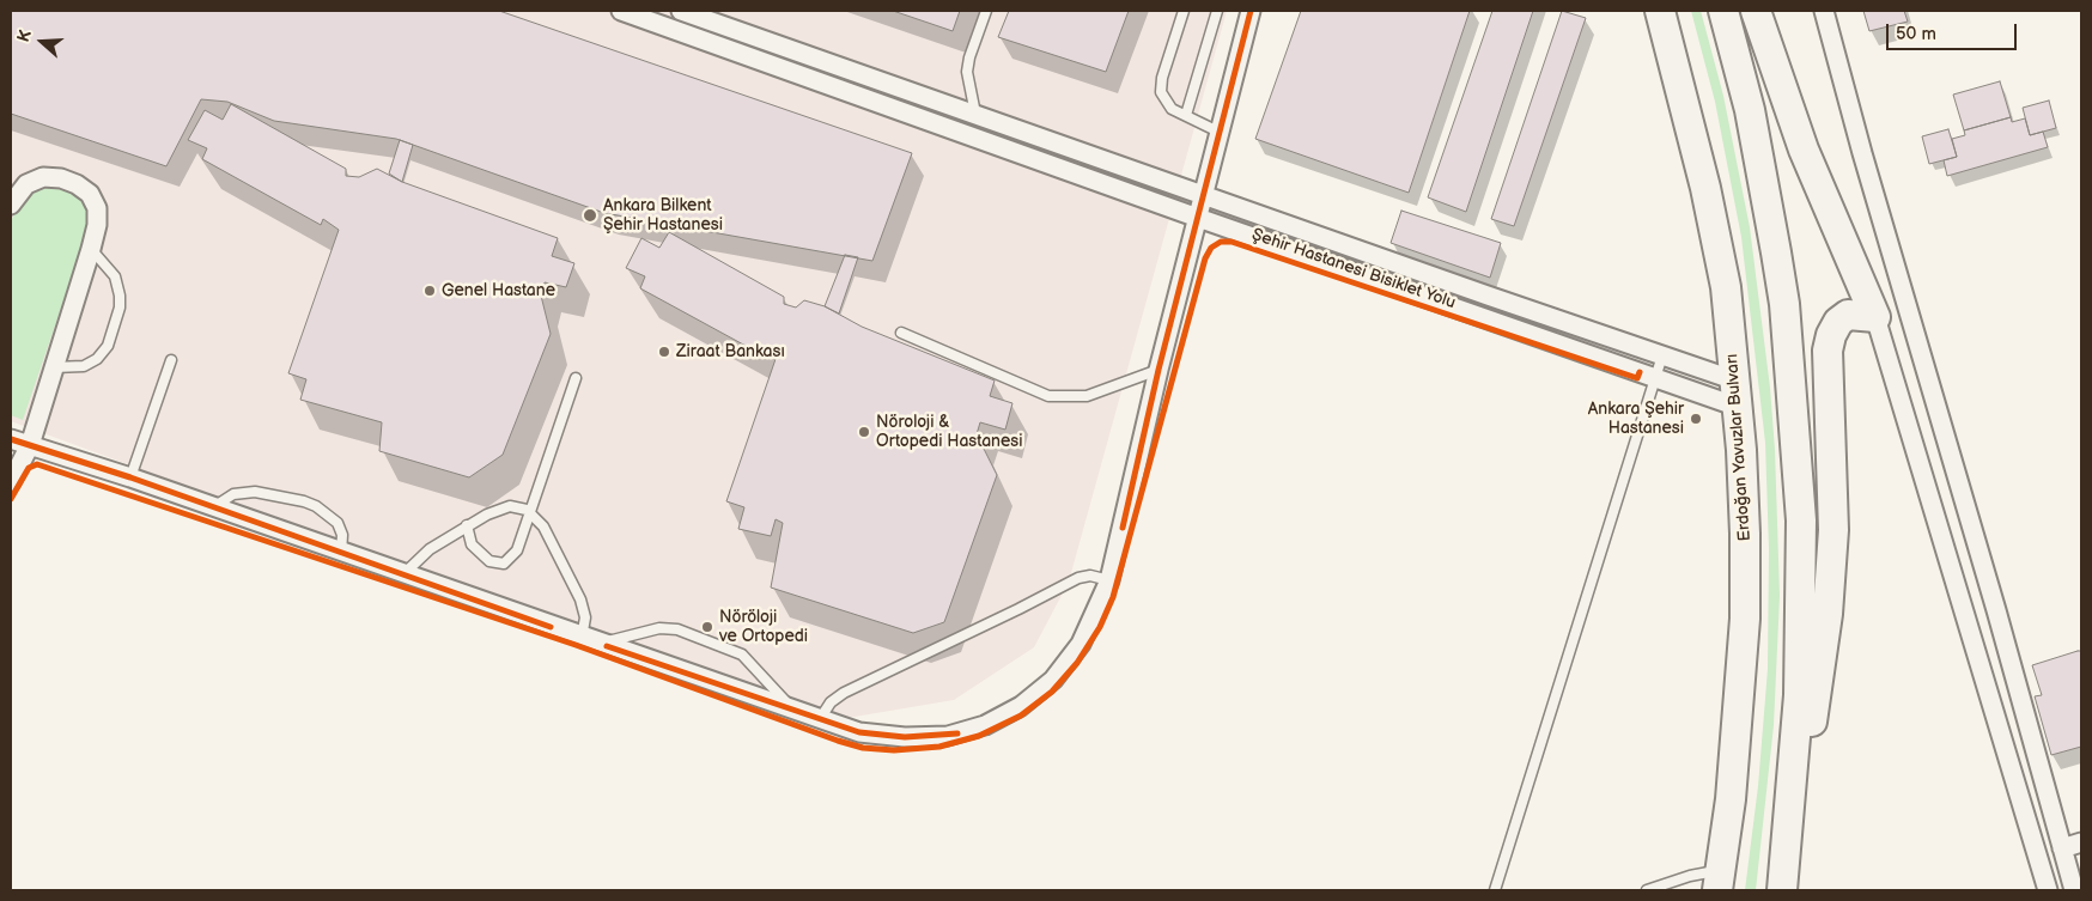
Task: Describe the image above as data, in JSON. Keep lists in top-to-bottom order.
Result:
{
  "streets": {
    "main road": ["Erdoğan Yavuzlar Bulvarı"],
    "cycle path": ["Şehir Hastanesi Bisiklet Yolu"]
  },
  "places": [
    "Ankara Bilkent Şehir Hastanesi",
    "Genel Hastane",
    "Ziraat Bankası",
    "Ankara Şehir Hastanesi",
    "Nöroloji & Ortopedi Hastanesi",
    "Nöröloji ve Ortopedi"
  ],
  "scale_bar": "50 m",
  "north": "left"
}
